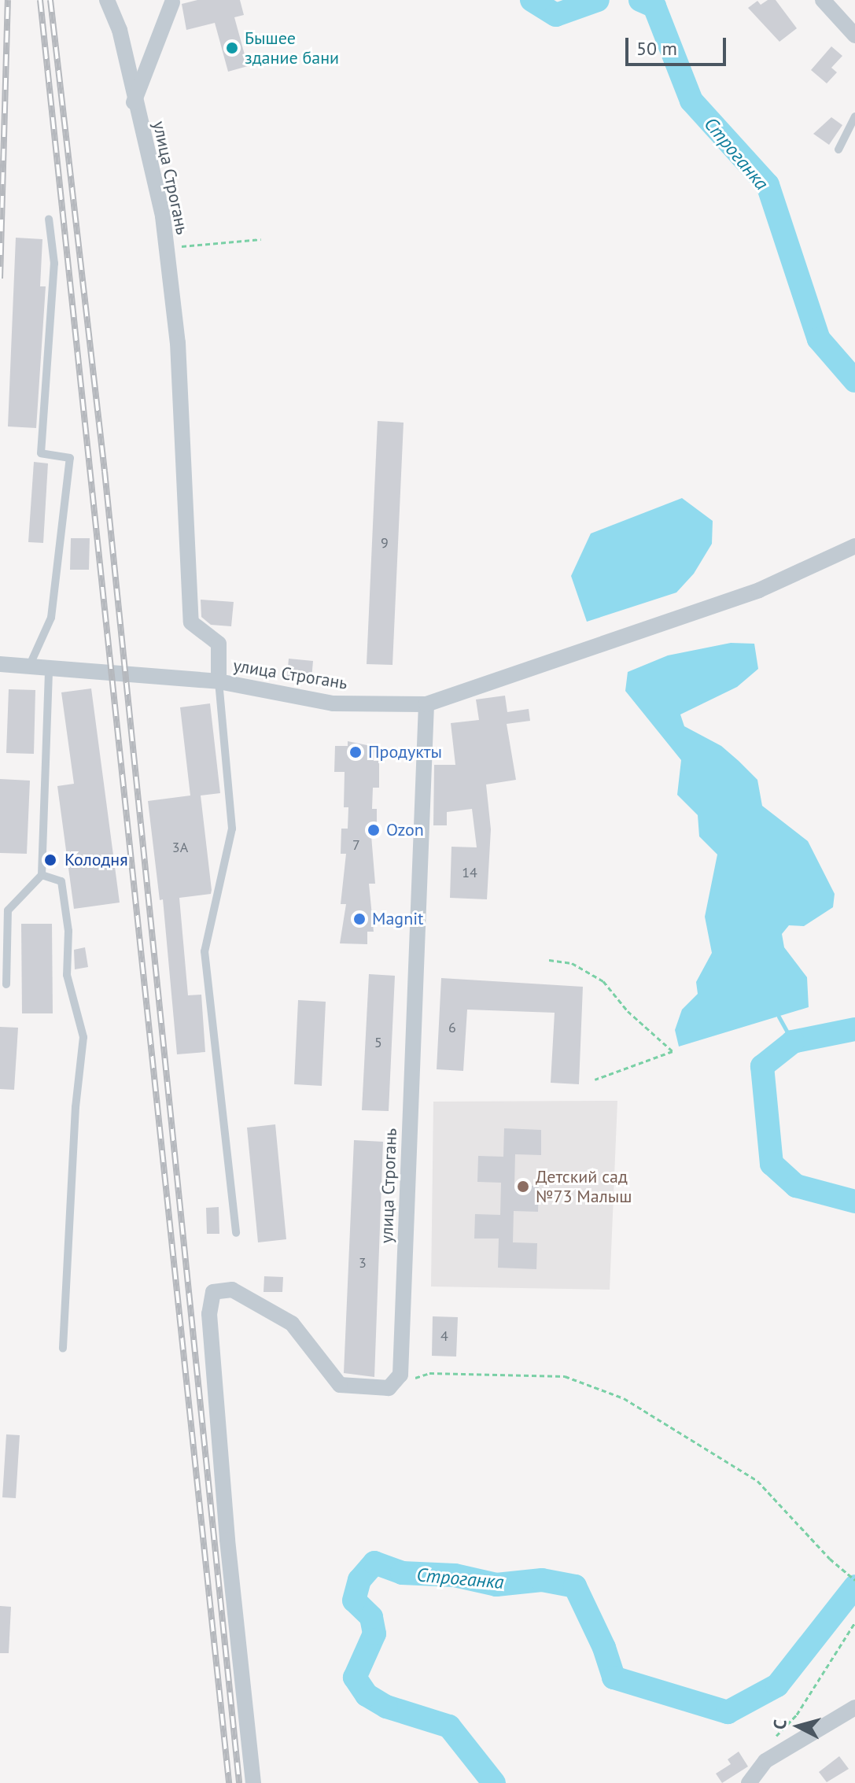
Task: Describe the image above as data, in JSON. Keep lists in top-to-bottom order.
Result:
{
  "streets": {
    "street": ["улица Строгань"]
  },
  "water": ["Строганка"],
  "places": [
    "Бышее здание бани",
    "Продукты",
    "Ozon",
    "Колодня",
    "Magnit",
    "Детский сад №73 Малыш"
  ],
  "house_numbers": [
    "9",
    "7",
    "3А",
    "14",
    "6",
    "5",
    "3",
    "4"
  ],
  "scale_bar": "50 m",
  "north": "left"
}
